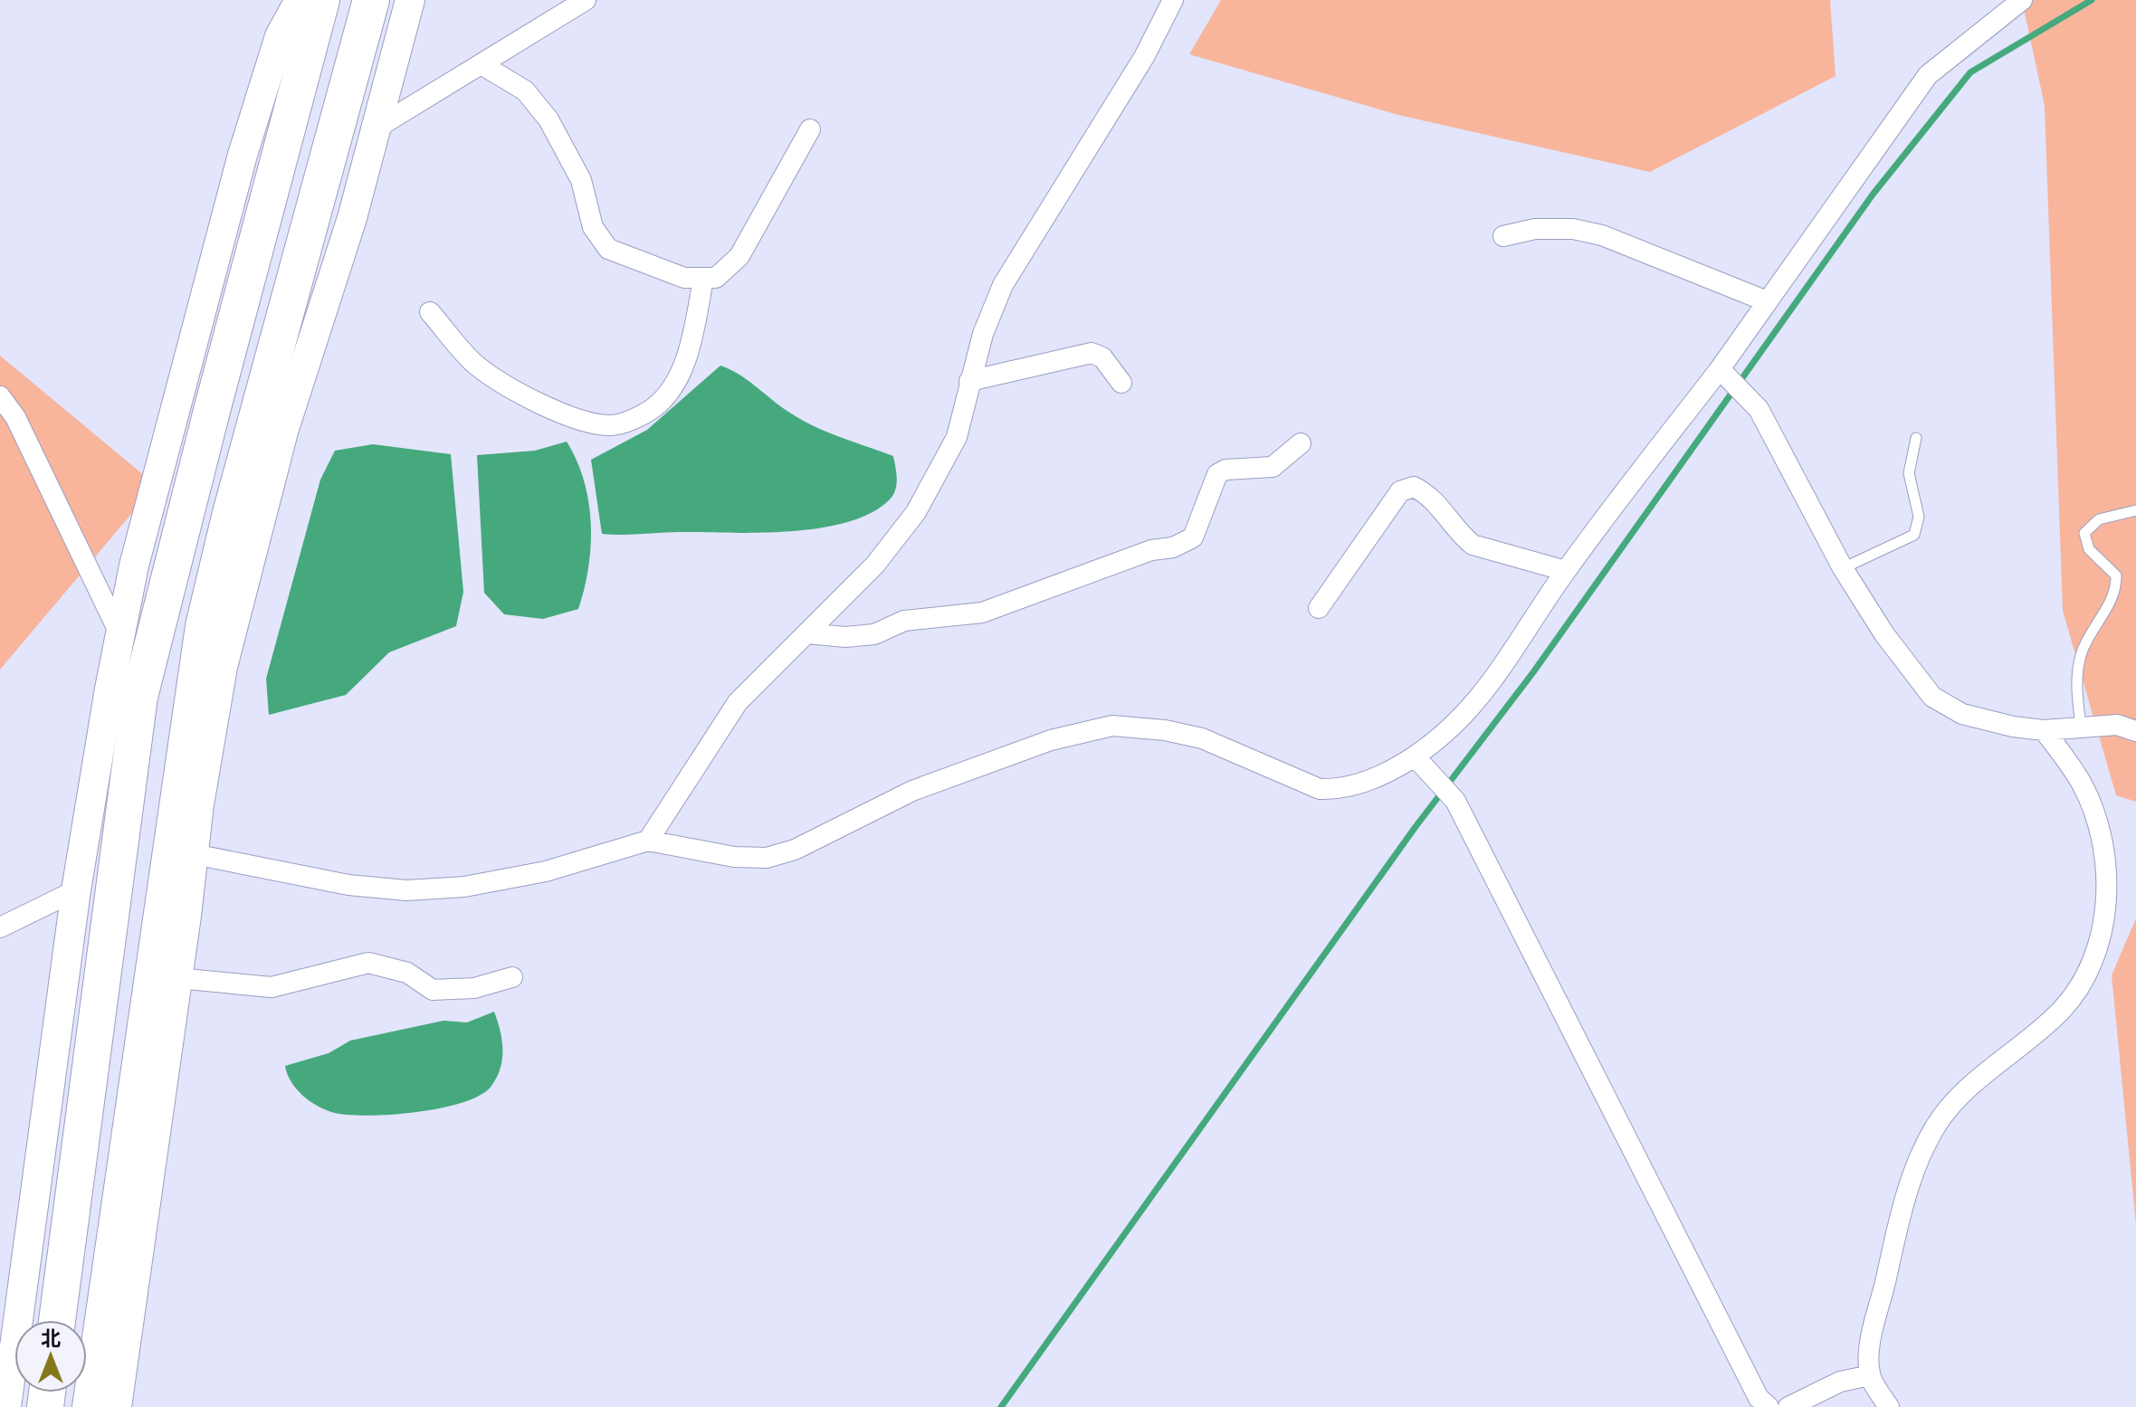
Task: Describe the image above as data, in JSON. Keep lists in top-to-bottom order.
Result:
{
  "north": "top"
}
